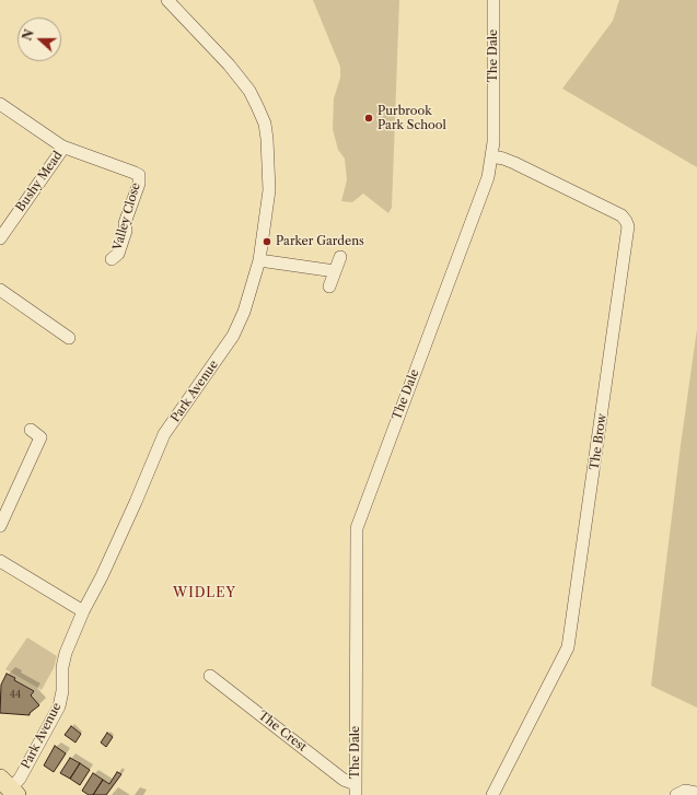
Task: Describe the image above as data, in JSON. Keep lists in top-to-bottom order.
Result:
{
  "streets": {
    "street": [
      "The Dale",
      "Bushy Mead",
      "Valley Close",
      "Park Avenue",
      "The Brow",
      "The Crest"
    ]
  },
  "crossings": [
    ["The Dale", "The Brow"],
    ["The Dale", "The Crest"],
    ["Bushy Mead", "Valley Close"]
  ],
  "districts": ["WIDLEY"],
  "places": ["Purbrook Park School", "Parker Gardens"],
  "house_numbers": ["44"],
  "north": "left"
}
